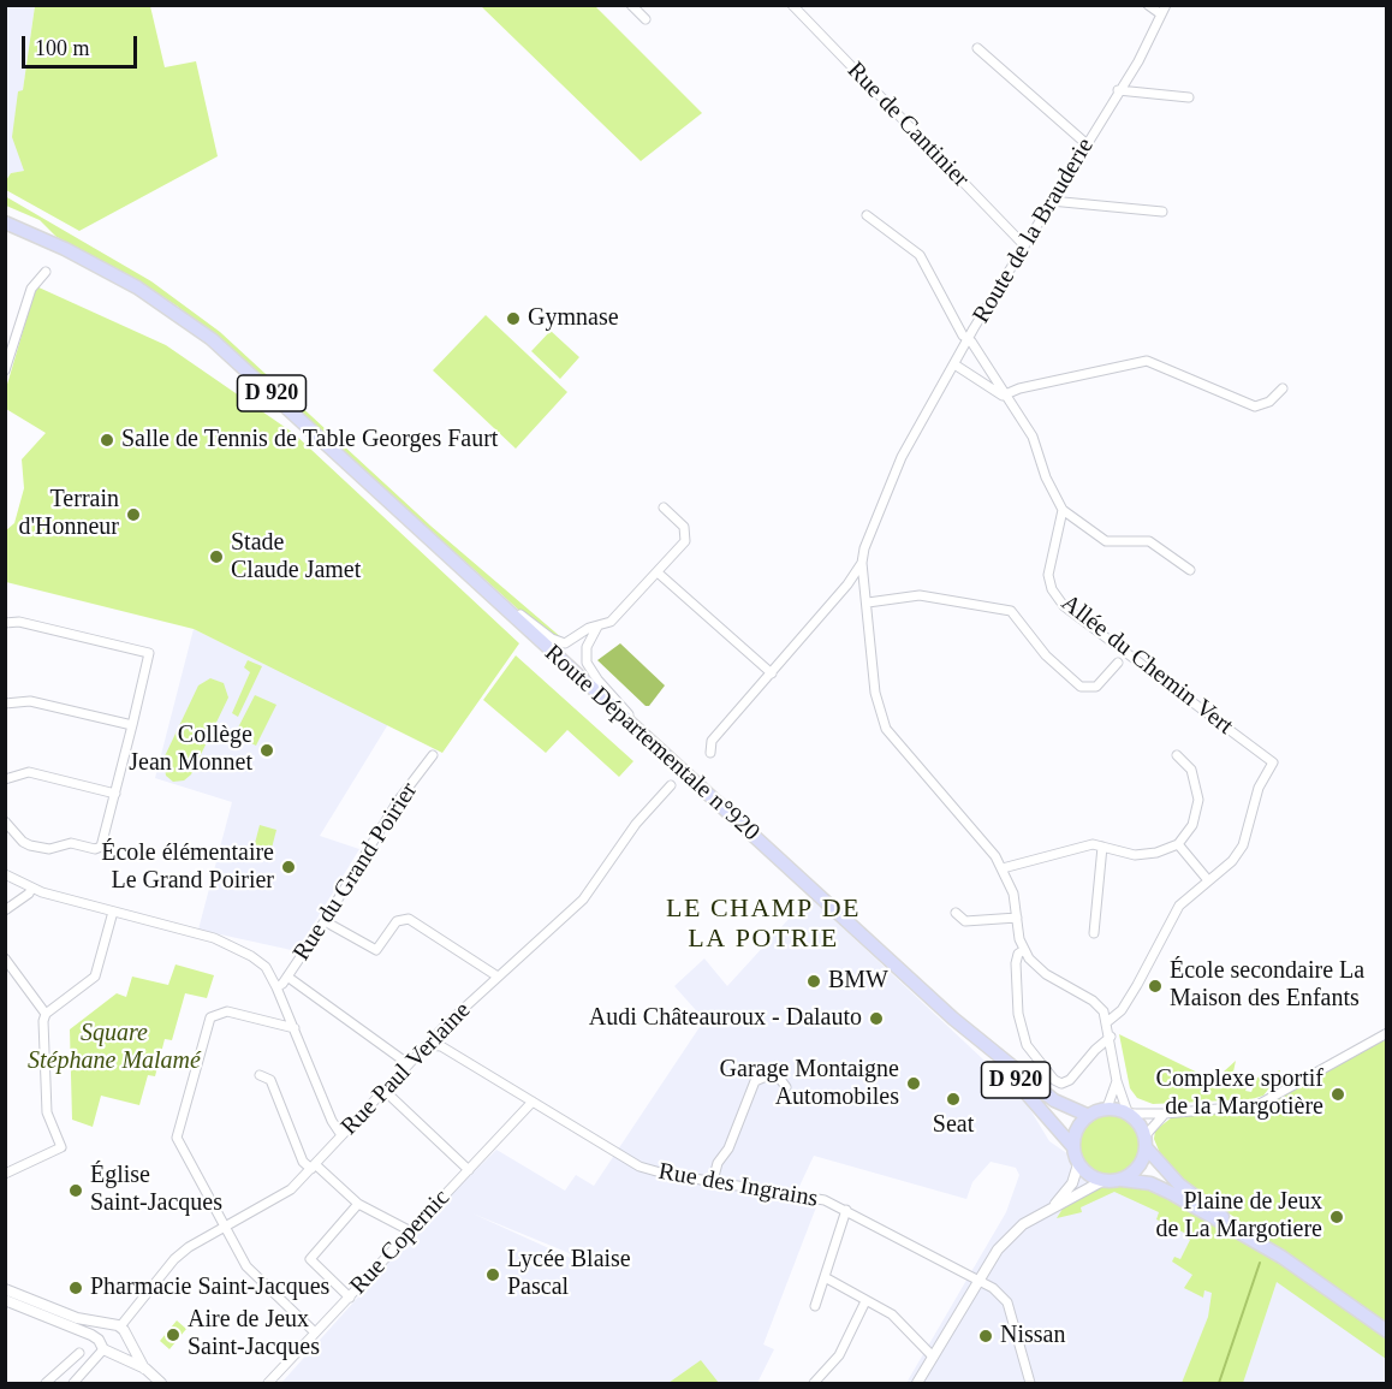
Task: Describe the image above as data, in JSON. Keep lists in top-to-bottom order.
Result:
{
  "streets": {
    "main road": ["D 920", "Route Départementale n°920"],
    "street": [
      "Rue de Cantinier",
      "Route de la Brauderie",
      "Allée du Chemin Vert",
      "Rue du Grand Poirier",
      "Rue Paul Verlaine",
      "Rue des Ingrains",
      "Rue Copernic"
    ]
  },
  "crossings": [
    ["Rue de Cantinier", "Route de la Brauderie"],
    ["D 920", "Route Départementale n°920"],
    ["Rue Paul Verlaine", "Rue des Ingrains"],
    ["Rue des Ingrains", "Rue Copernic"]
  ],
  "districts": ["LE CHAMP DE LA POTRIE"],
  "parks": ["Square Stéphane Malamé"],
  "places": [
    "Gymnase",
    "Salle de Tennis de Table Georges Faurt",
    "Terrain d'Honneur",
    "Stade Claude Jamet",
    "Collège Jean Monnet",
    "École élémentaire Le Grand Poirier",
    "BMW",
    "École secondaire La Maison des Enfants",
    "Audi Châteauroux - Dalauto",
    "Garage Montaigne Automobiles",
    "Complexe sportif de la Margotière",
    "Seat",
    "Église Saint-Jacques",
    "Plaine de Jeux de La Margotiere",
    "Lycée Blaise Pascal",
    "Pharmacie Saint-Jacques",
    "Aire de Jeux Saint-Jacques",
    "Nissan"
  ],
  "scale_bar": "100 m"
}
